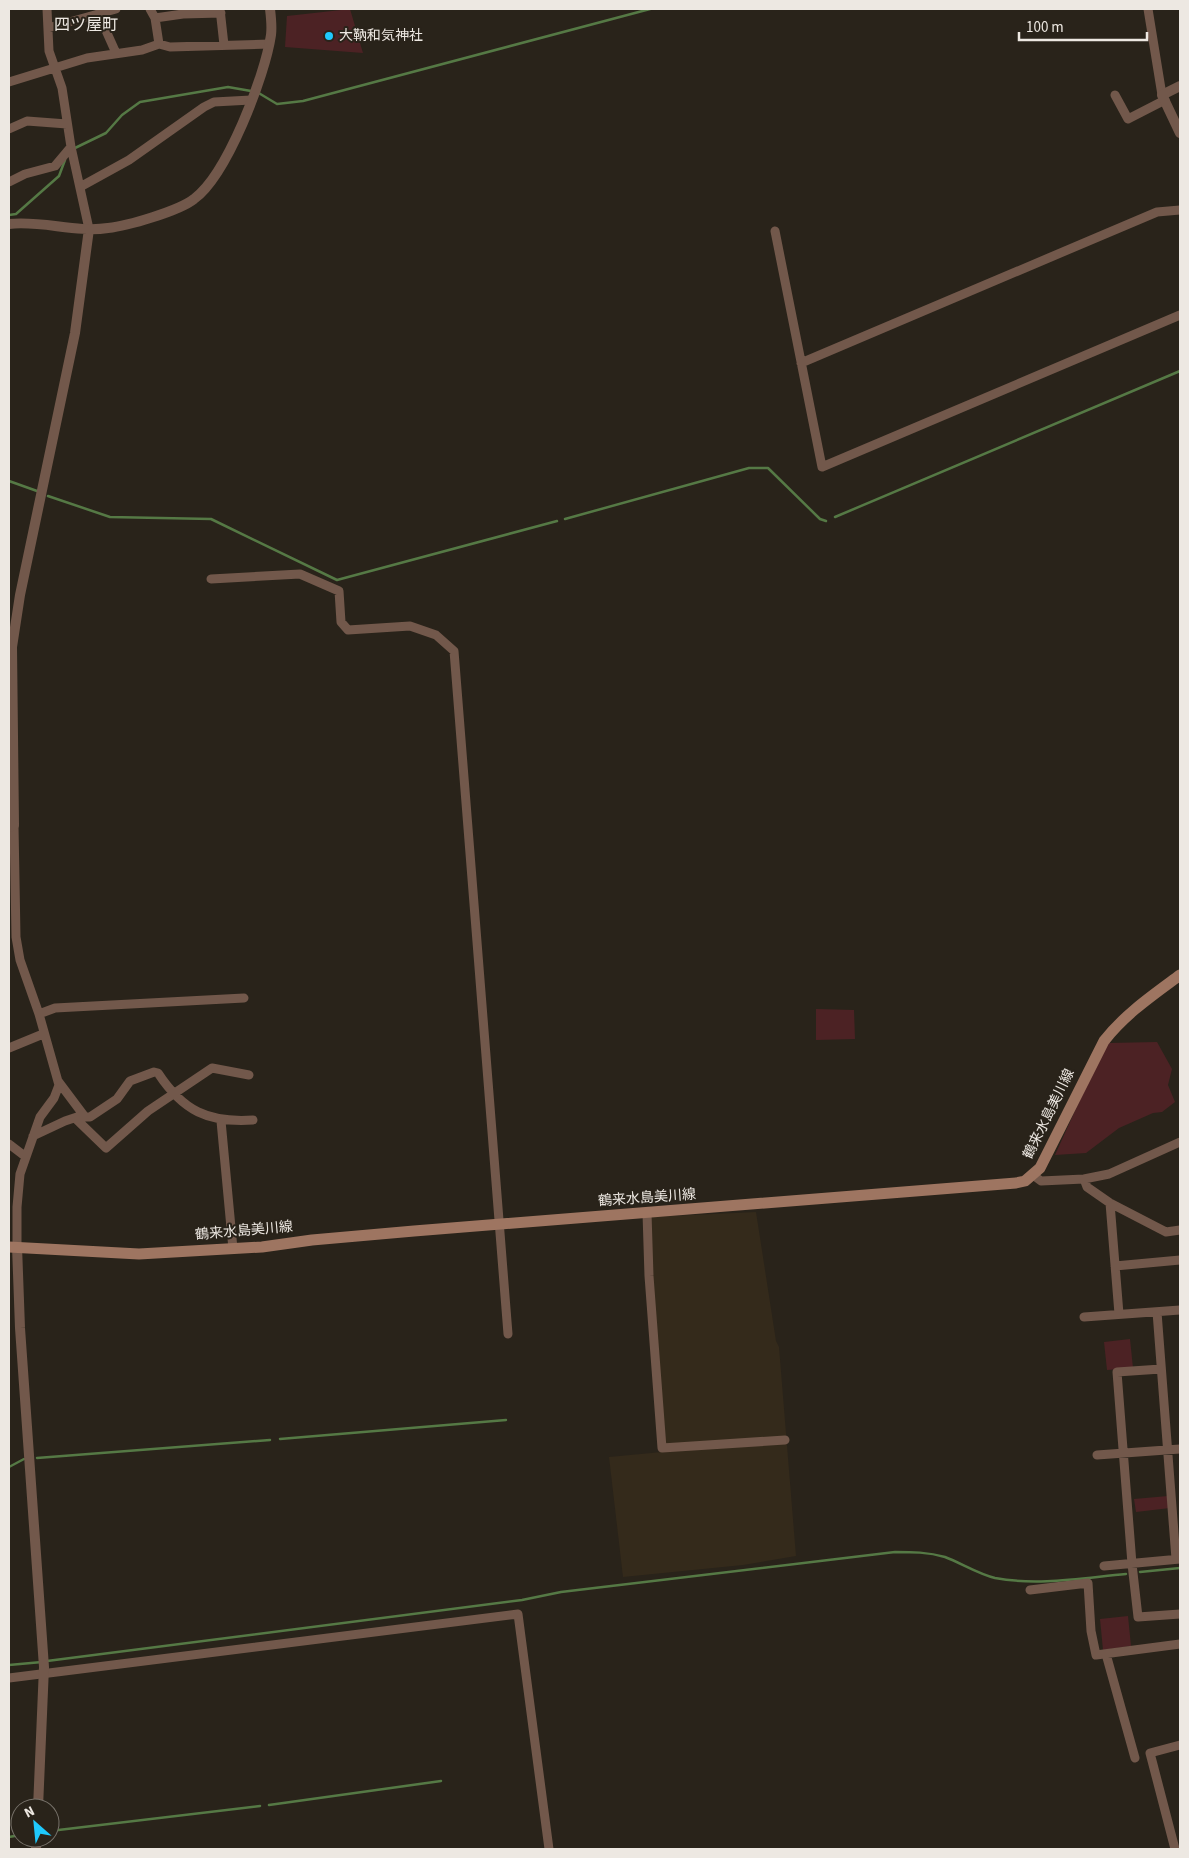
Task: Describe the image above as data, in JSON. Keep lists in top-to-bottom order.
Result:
{
  "streets": {
    "main road": ["鶴来水島美川線"]
  },
  "districts": ["四ツ屋町"],
  "places": ["大靹和気神社"],
  "scale_bar": "100 m",
  "north": "top left"
}
